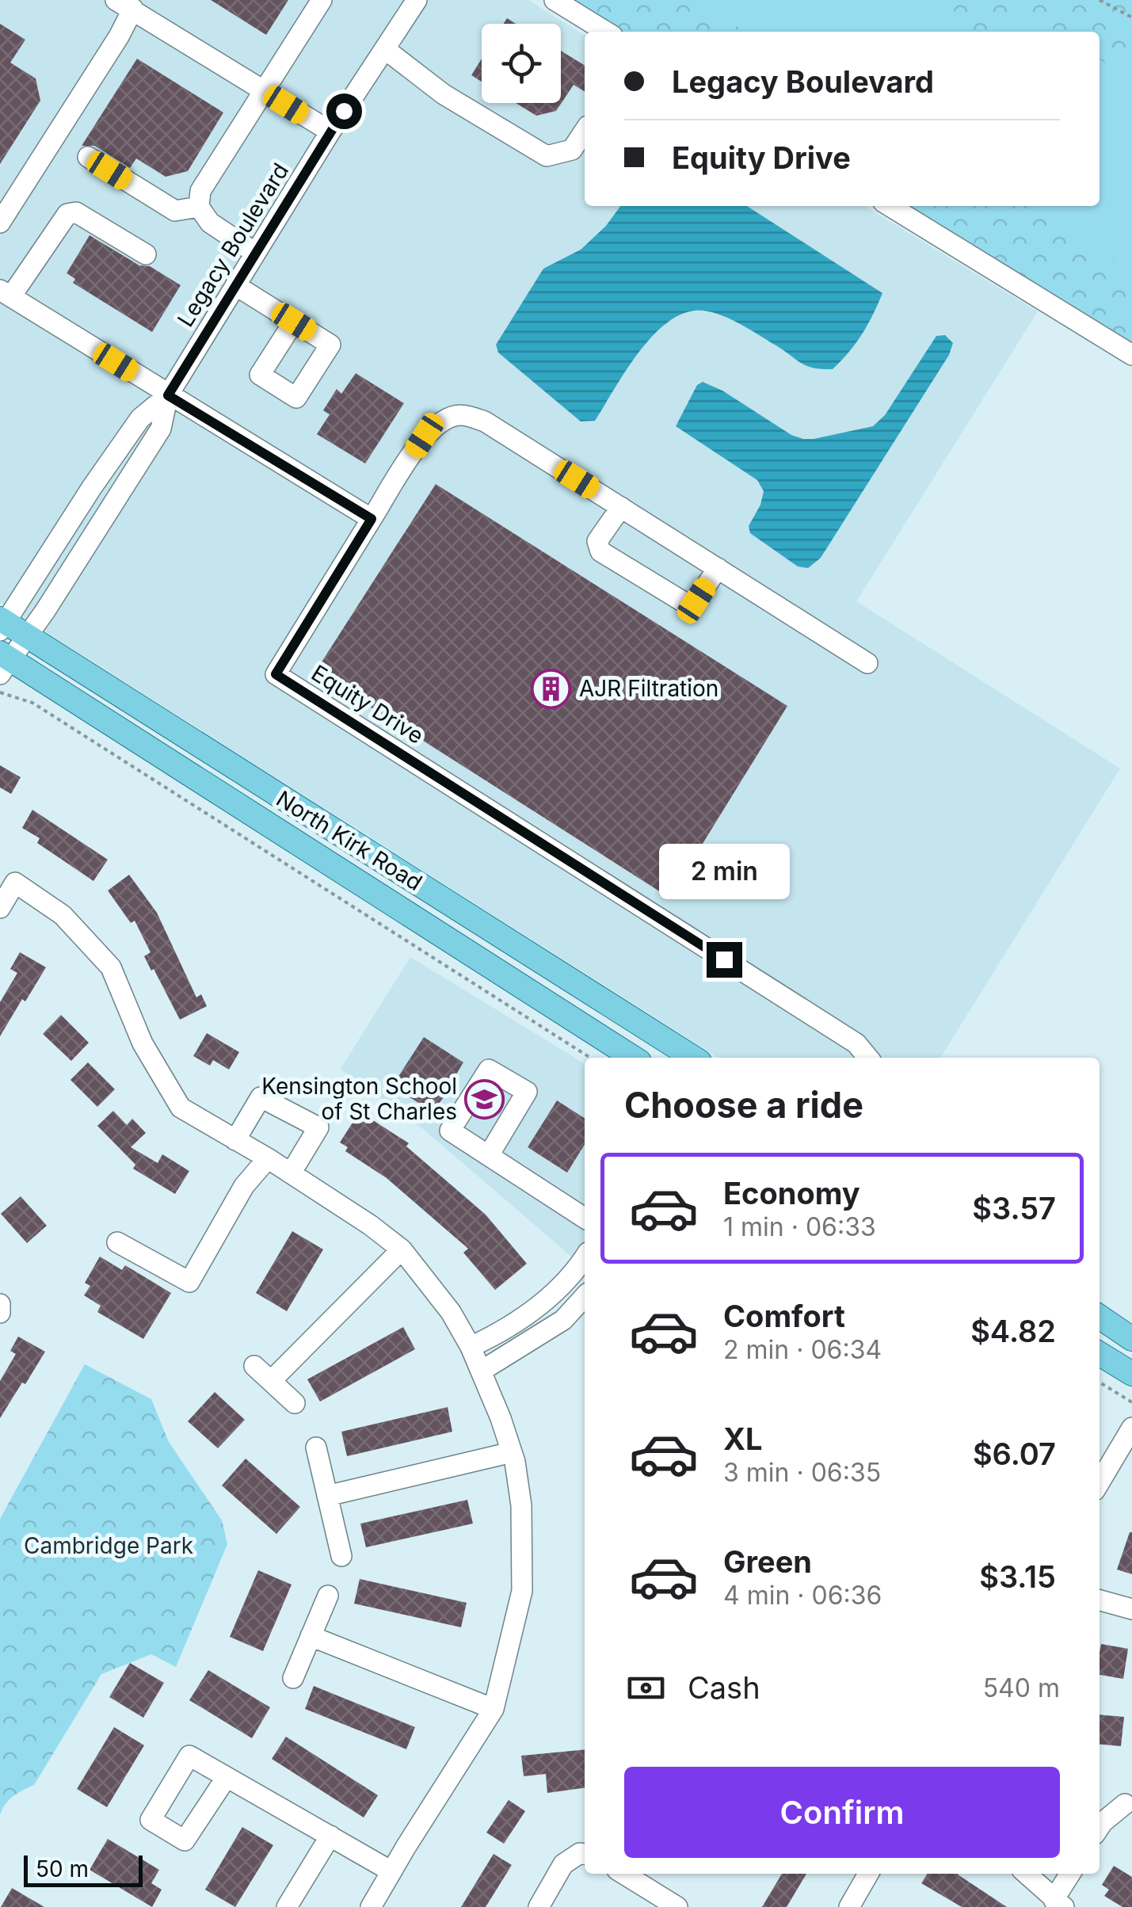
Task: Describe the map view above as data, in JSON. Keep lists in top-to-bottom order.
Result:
{
  "streets": {
    "main road": ["North Kirk Road"],
    "street": ["Legacy Boulevard", "Equity Drive"]
  },
  "crossings": [
    ["Legacy Boulevard", "North Kirk Road"]
  ],
  "parks": ["Cambridge Park"],
  "places": {
    "building": ["AJR Filtration"],
    "school or university": ["Kensington School of St Charles"]
  },
  "scale_bar": "50 m",
  "page": {
    "banner": ["Legacy Boulevard", "Equity Drive"],
    "bubble": "2 min",
    "heading": "Choose a ride",
    "list": [
      {
        "name": "Economy",
        "note": "1 min · 06:33",
        "value": "$3.57"
      },
      {
        "name": "Comfort",
        "note": "2 min · 06:34",
        "value": "$4.82"
      },
      {
        "name": "XL",
        "note": "3 min · 06:35",
        "value": "$6.07"
      },
      {
        "name": "Green",
        "note": "4 min · 06:36",
        "value": "$3.15"
      }
    ],
    "pay": ["Cash", "540 m"],
    "buttons": "Confirm",
    "scale": "50 m"
  }
}
